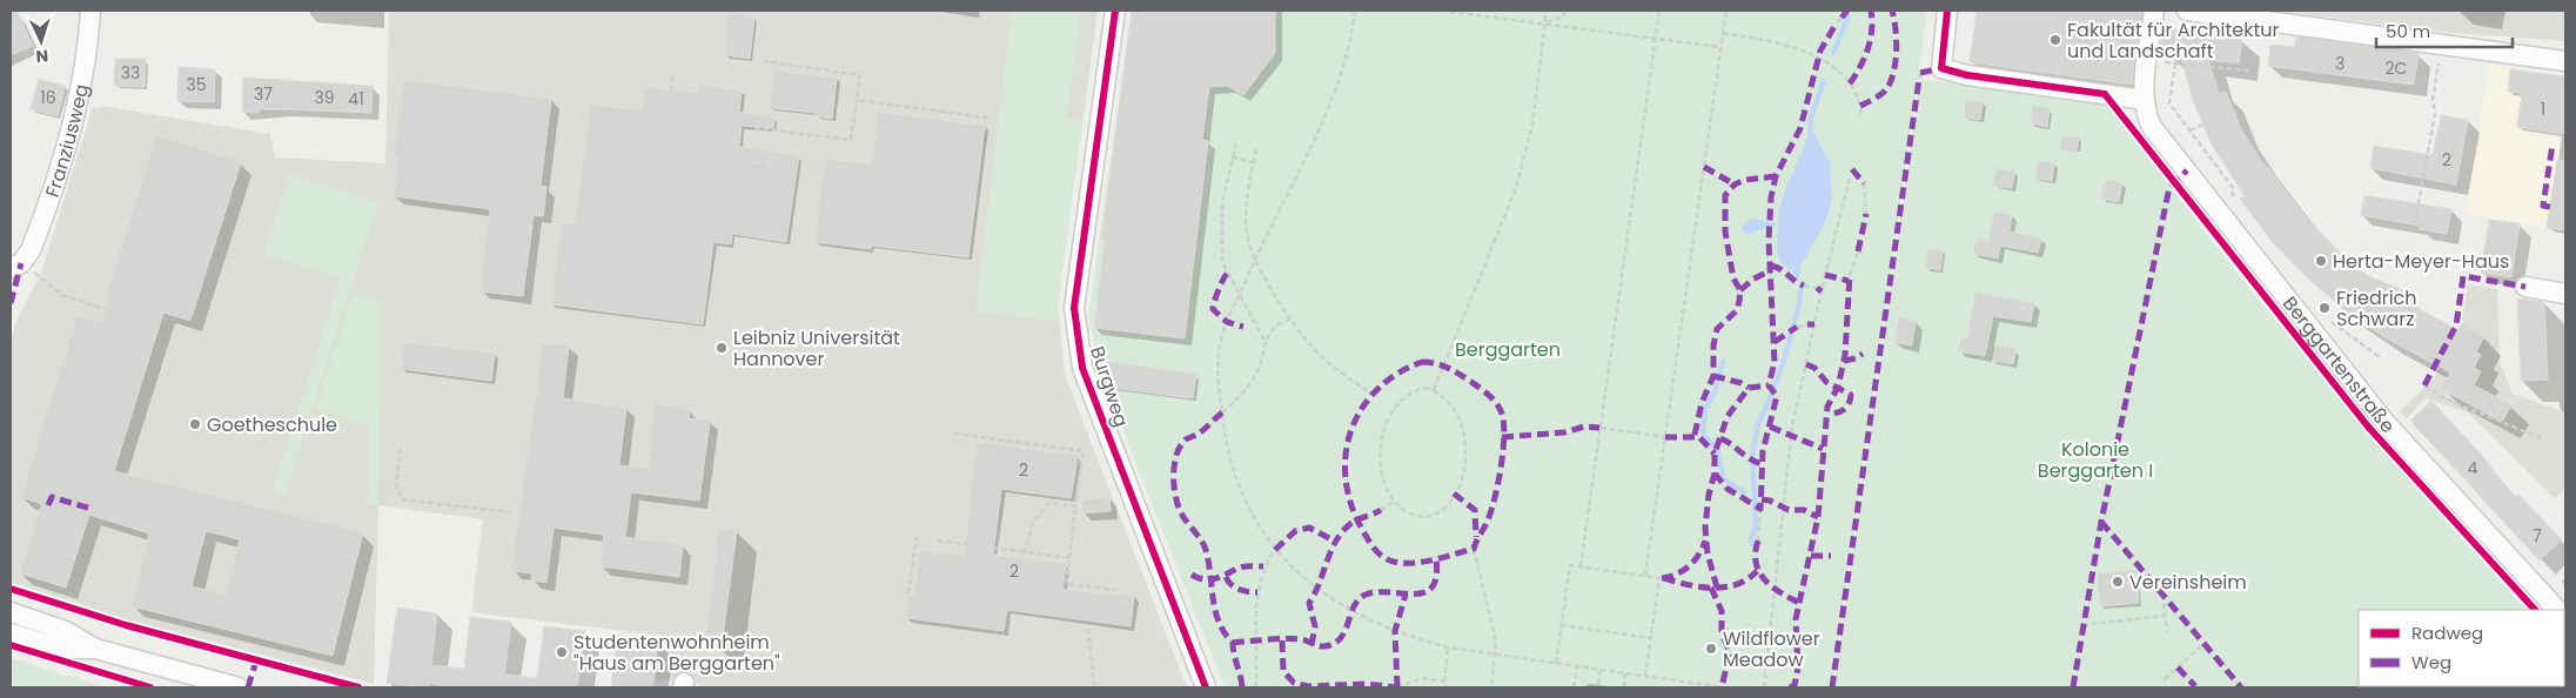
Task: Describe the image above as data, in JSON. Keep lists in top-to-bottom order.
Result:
{
  "streets": {
    "street": ["Franziusweg", "Berggartenstraße", "Burgweg"]
  },
  "parks": ["Berggarten", "Kolonie Berggarten I"],
  "places": [
    "Fakultät für Architektur und Landschaft",
    "Herta-Meyer-Haus",
    "Friedrich Schwarz",
    "Leibniz Universität Hannover",
    "Goetheschule",
    "Vereinsheim",
    "Wildflower Meadow",
    "Studentenwohnheim \"Haus am Berggarten\""
  ],
  "house_numbers": [
    "3",
    "2C",
    "33",
    "35",
    "37",
    "16",
    "39",
    "41",
    "1",
    "2",
    "4",
    "2",
    "7",
    "2"
  ],
  "legend": ["Radweg", "Weg"],
  "scale_bar": "50 m",
  "north": "bottom"
}
